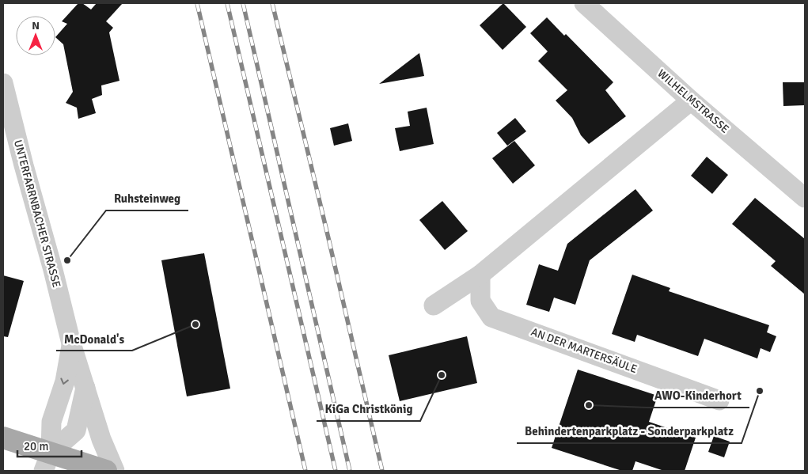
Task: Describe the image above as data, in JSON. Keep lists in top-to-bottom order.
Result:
{
  "streets": {
    "street": ["WILHELMSTRASSE", "UNTERFARRNBACHER STRASSE", "AN DER MARTERSÄULE"]
  },
  "places": [
    "Ruhsteinweg",
    "McDonald's",
    "KiGa Christkönig",
    "Behindertenparkplatz - Sonderparkplatz",
    "AWO-Kinderhort"
  ],
  "scale_bar": "20 m",
  "north": "top"
}
